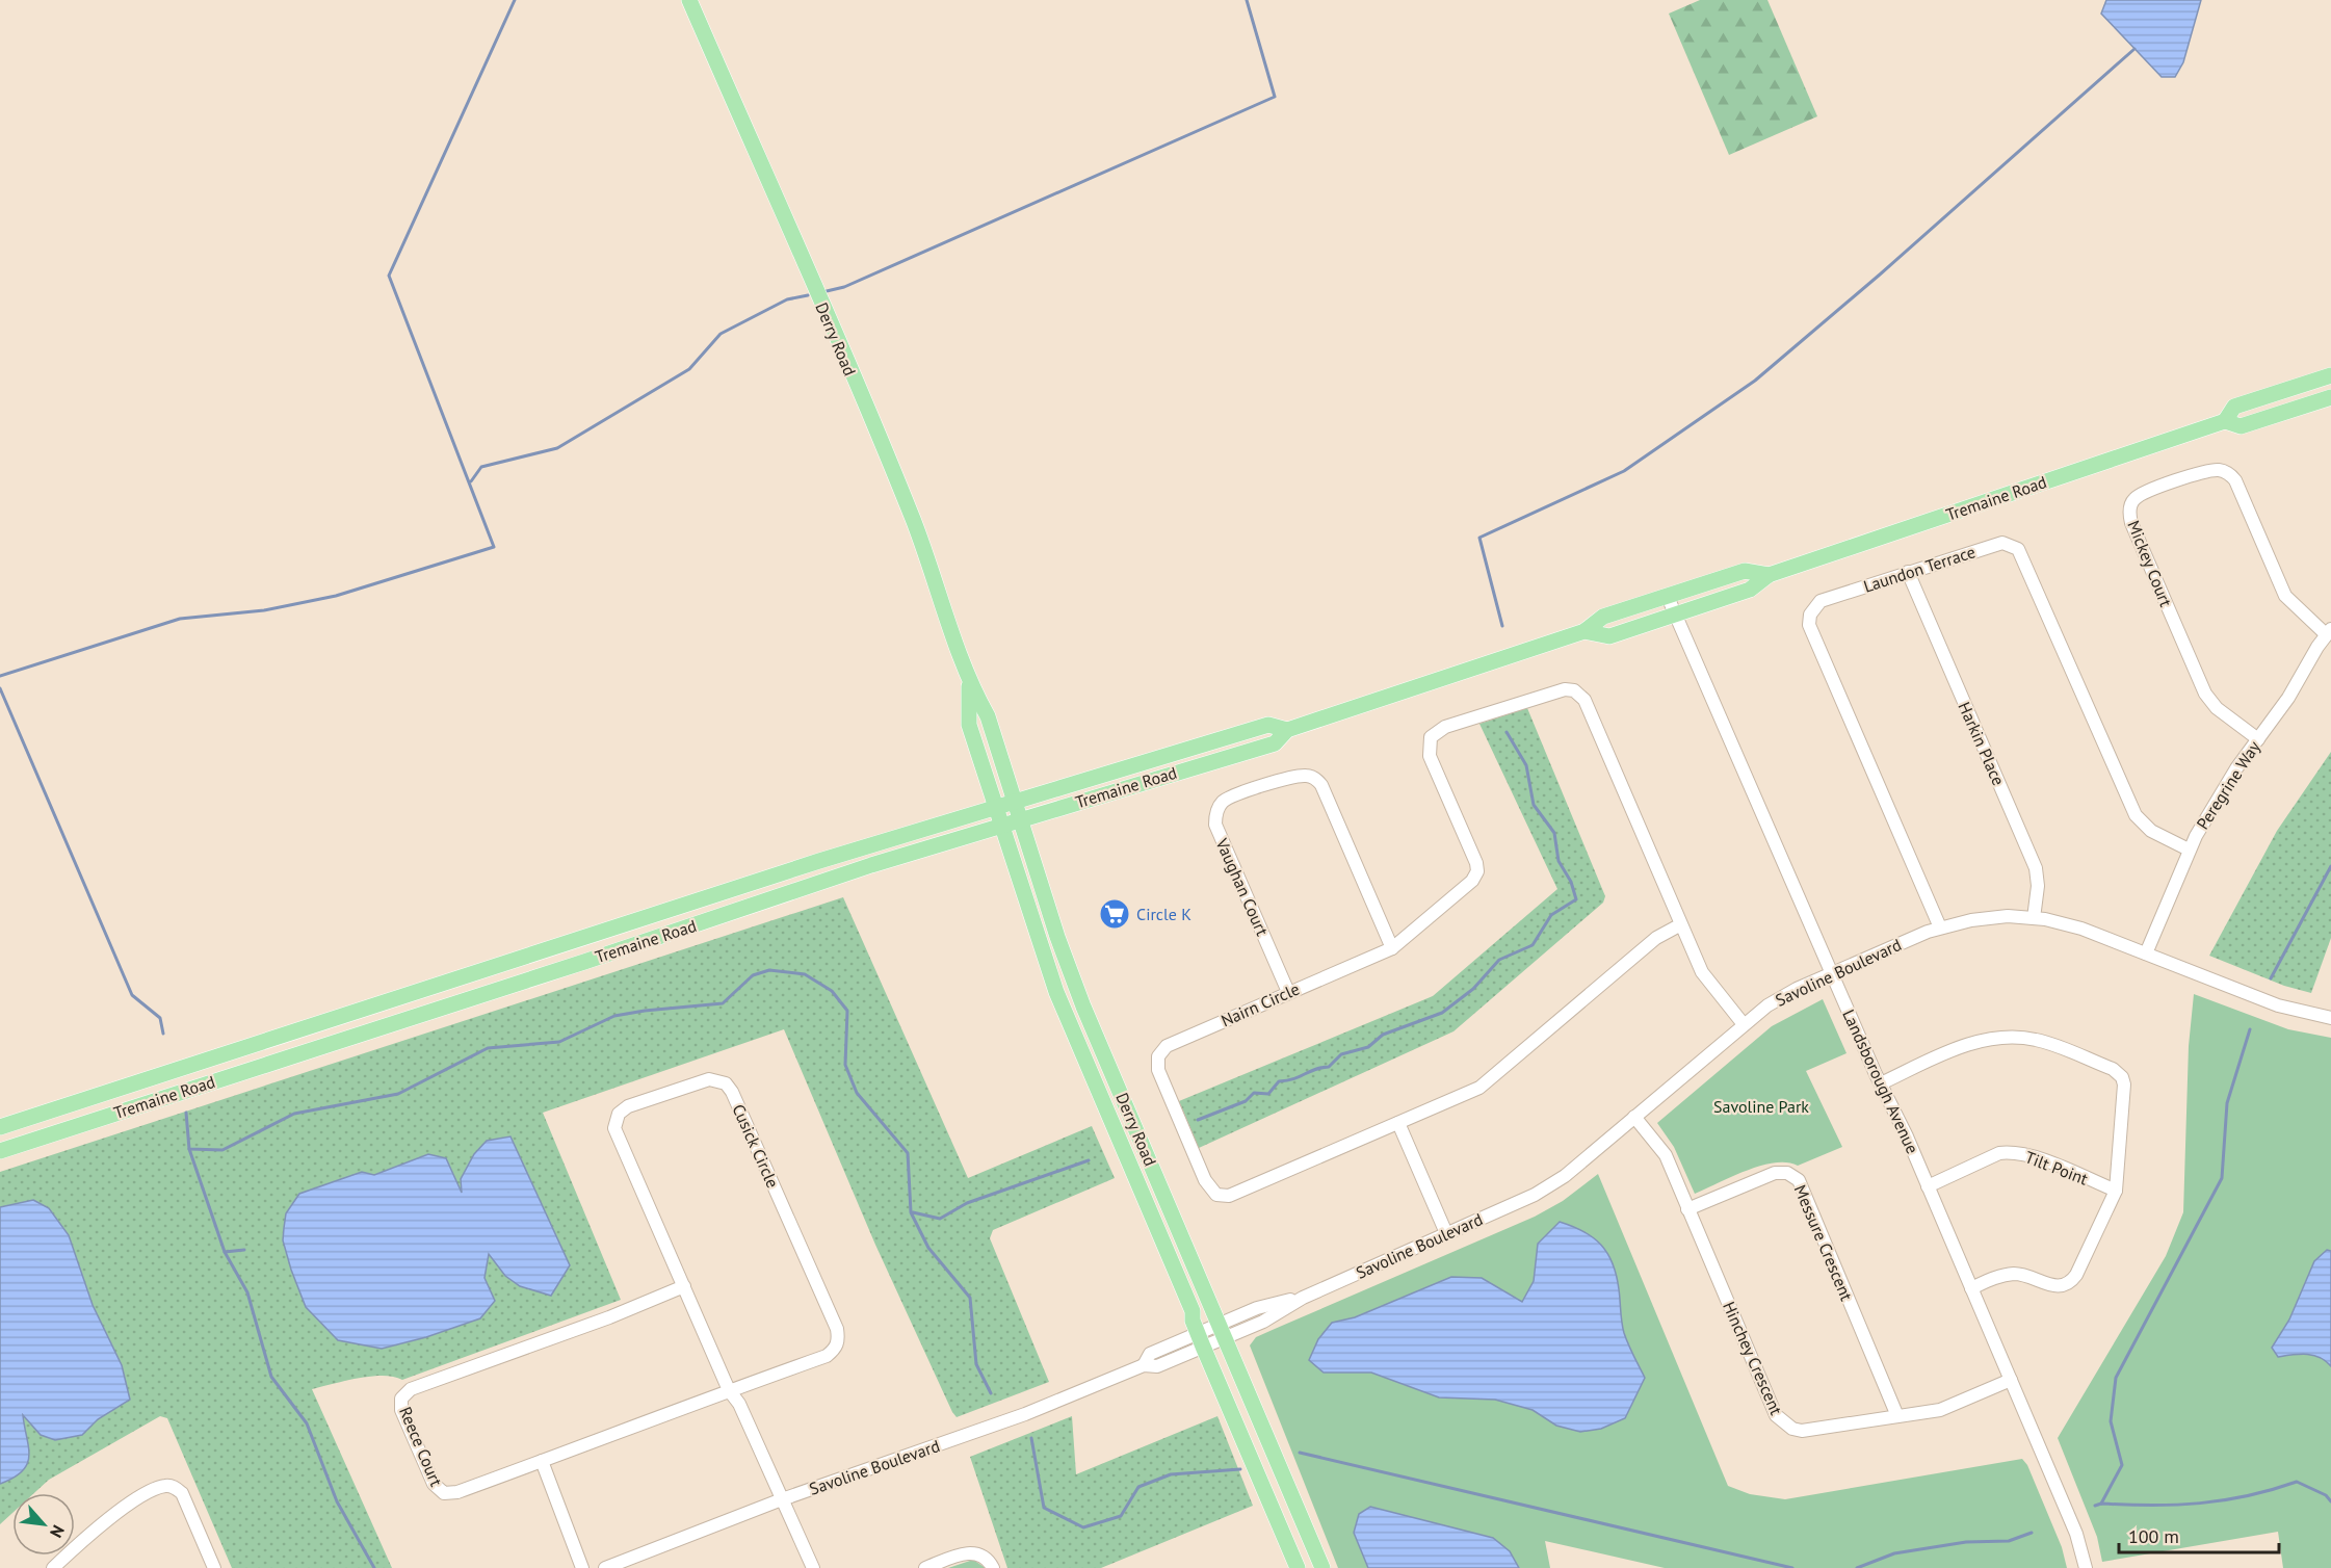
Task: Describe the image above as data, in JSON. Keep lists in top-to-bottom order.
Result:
{
  "streets": {
    "main road": ["Derry Road", "Tremaine Road"],
    "street": [
      "Mickey Court",
      "Laundon Terrace",
      "Harkin Place",
      "Peregrine Way",
      "Vaughan Court",
      "Savoline Boulevard",
      "Nairn Circle",
      "Landsborough Avenue",
      "Cusick Circle",
      "Tilt Point",
      "Messure Crescent",
      "Hinchey Crescent",
      "Reece Court"
    ]
  },
  "crossings": [
    ["Derry Road", "Tremaine Road"],
    ["Derry Road", "Savoline Boulevard"],
    ["Tremaine Road", "Landsborough Avenue"],
    ["Mickey Court", "Peregrine Way"],
    ["Laundon Terrace", "Harkin Place"],
    ["Laundon Terrace", "Peregrine Way"],
    ["Laundon Terrace", "Savoline Boulevard"],
    ["Harkin Place", "Savoline Boulevard"],
    ["Peregrine Way", "Savoline Boulevard"],
    ["Vaughan Court", "Nairn Circle"],
    ["Savoline Boulevard", "Nairn Circle"],
    ["Savoline Boulevard", "Landsborough Avenue"],
    ["Savoline Boulevard", "Cusick Circle"],
    ["Savoline Boulevard", "Hinchey Crescent"],
    ["Landsborough Avenue", "Tilt Point"],
    ["Landsborough Avenue", "Hinchey Crescent"],
    ["Cusick Circle", "Reece Court"],
    ["Messure Crescent", "Hinchey Crescent"]
  ],
  "parks": ["Savoline Park"],
  "places": {
    "supermarket": ["Circle K"]
  },
  "scale_bar": "100 m",
  "north": "bottom right"
}
